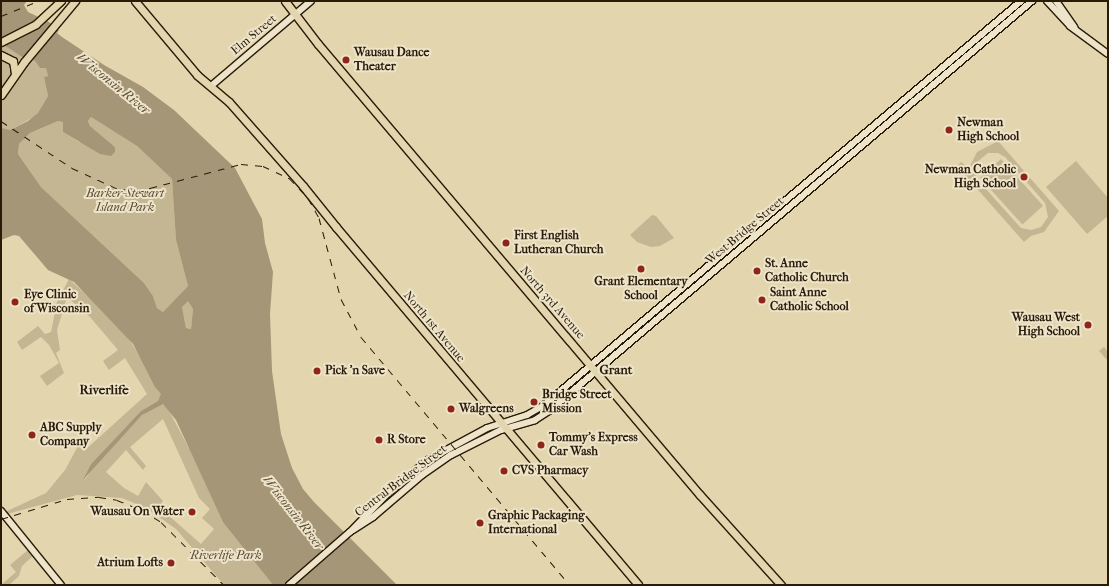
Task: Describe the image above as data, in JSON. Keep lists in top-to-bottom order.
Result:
{
  "streets": {
    "main road": [
      "Elm Street",
      "West Bridge Street",
      "North 3rd Avenue",
      "North 1st Avenue",
      "Central Bridge Street"
    ]
  },
  "crossings": [
    ["Elm Street", "North 3rd Avenue"],
    ["Elm Street", "North 1st Avenue"],
    ["West Bridge Street", "North 3rd Avenue"],
    ["West Bridge Street", "North 1st Avenue"],
    ["West Bridge Street", "Central Bridge Street"]
  ],
  "districts": ["Grant", "Riverlife"],
  "water": ["Wisconsin River"],
  "parks": ["Barker-Stewart Island Park", "Riverlife Park"],
  "places": [
    "Wausau Dance Theater",
    "Newman High School",
    "Newman Catholic High School",
    "First English Lutheran Church",
    "Grant Elementary School",
    "St. Anne Catholic Church",
    "Saint Anne Catholic School",
    "Eye Clinic of Wisconsin",
    "Wausau West High School",
    "Pick 'n Save",
    "Bridge Street Mission",
    "Walgreens",
    "ABC Supply Company",
    "R Store",
    "Tommy's Express Car Wash",
    "CVS Pharmacy",
    "Wausau On Water",
    "Graphic Packaging International",
    "Atrium Lofts"
  ]
}
